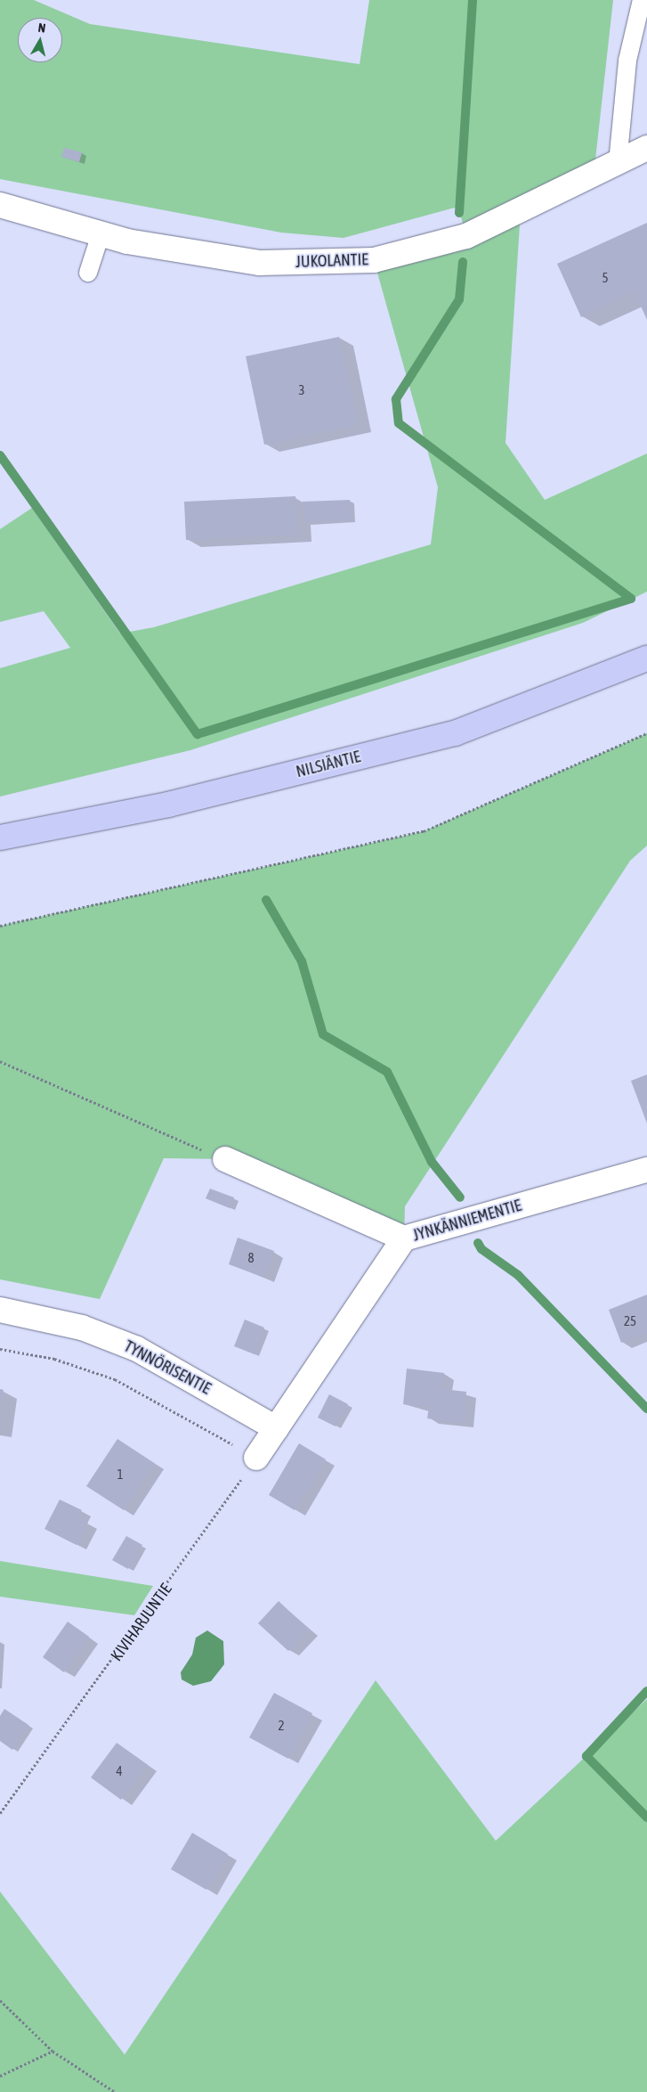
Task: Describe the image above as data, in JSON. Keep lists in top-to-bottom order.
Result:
{
  "streets": {
    "main road": ["NILSIÄNTIE"],
    "street": ["JUKOLANTIE", "JYNKÄNNIEMENTIE", "TYNNÖRISENTIE"],
    "path": ["KIVIHARJUNTIE"]
  },
  "crossings": [
    ["JYNKÄNNIEMENTIE", "TYNNÖRISENTIE"]
  ],
  "house_numbers": [
    "5",
    "3",
    "8",
    "25",
    "1",
    "2",
    "4"
  ],
  "north": "top"
}
